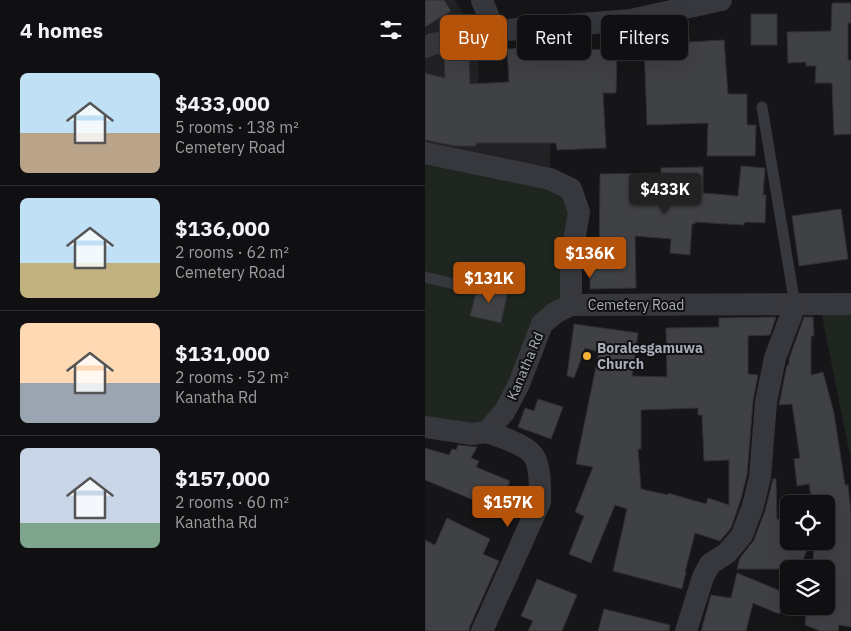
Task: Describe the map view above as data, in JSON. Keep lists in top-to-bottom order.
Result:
{
  "streets": {
    "street": ["Cemetery Road", "Kanatha Rd"]
  },
  "crossings": [
    ["Cemetery Road", "Kanatha Rd"]
  ],
  "places": ["Boralesgamuwa Church"],
  "page": {
    "heading": "4 homes",
    "chip": ["Buy", "Rent", "Filters"],
    "list": [
      {
        "name": "$433,000",
        "note": "5 rooms · 138 m² · Cemetery Road"
      },
      {
        "name": "$136,000",
        "note": "2 rooms · 62 m² · Cemetery Road"
      },
      {
        "name": "$131,000",
        "note": "2 rooms · 52 m² · Kanatha Rd"
      },
      {
        "name": "$157,000",
        "note": "2 rooms · 60 m² · Kanatha Rd"
      }
    ],
    "price": [
      "$433K",
      "$136K",
      "$131K",
      "$157K"
    ]
  }
}
